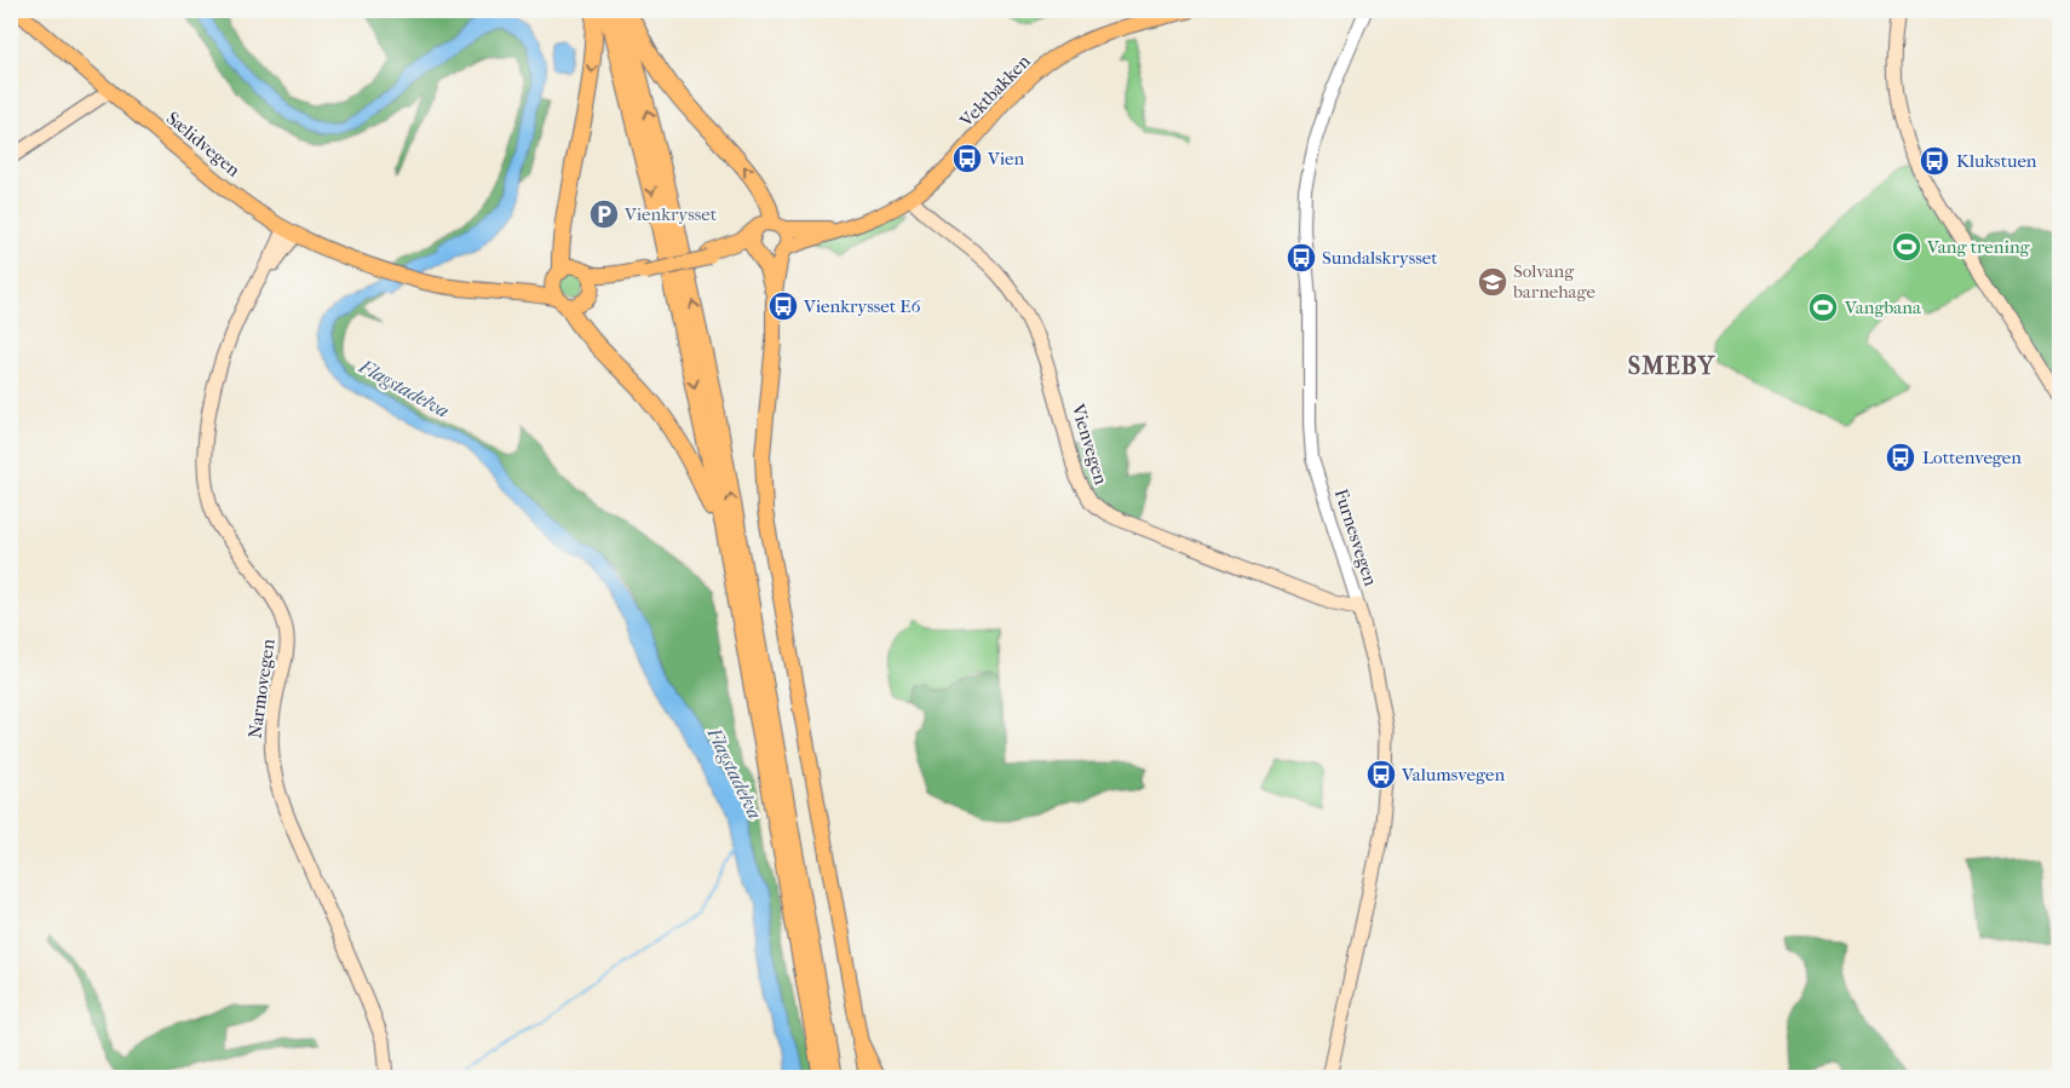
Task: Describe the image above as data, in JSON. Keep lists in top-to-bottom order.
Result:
{
  "streets": {
    "main road": [
      "Vektbakken",
      "Sælidvegen",
      "Vienvegen",
      "Furnesvegen",
      "Narmovegen"
    ]
  },
  "crossings": [
    ["Vektbakken", "Vienvegen"],
    ["Sælidvegen", "Narmovegen"],
    ["Vienvegen", "Furnesvegen"]
  ],
  "districts": ["SMEBY"],
  "water": ["Flagstadelva"],
  "places": {
    "bus stop": [
      "Vien",
      "Klukstuen",
      "Sundalskrysset",
      "Vienkrysset E6",
      "Lottenvegen",
      "Valumsvegen"
    ],
    "parking": ["Vienkrysset"],
    "sports": ["Vang trening", "Vangbana"],
    "school or university": ["Solvang barnehage"]
  }
}
